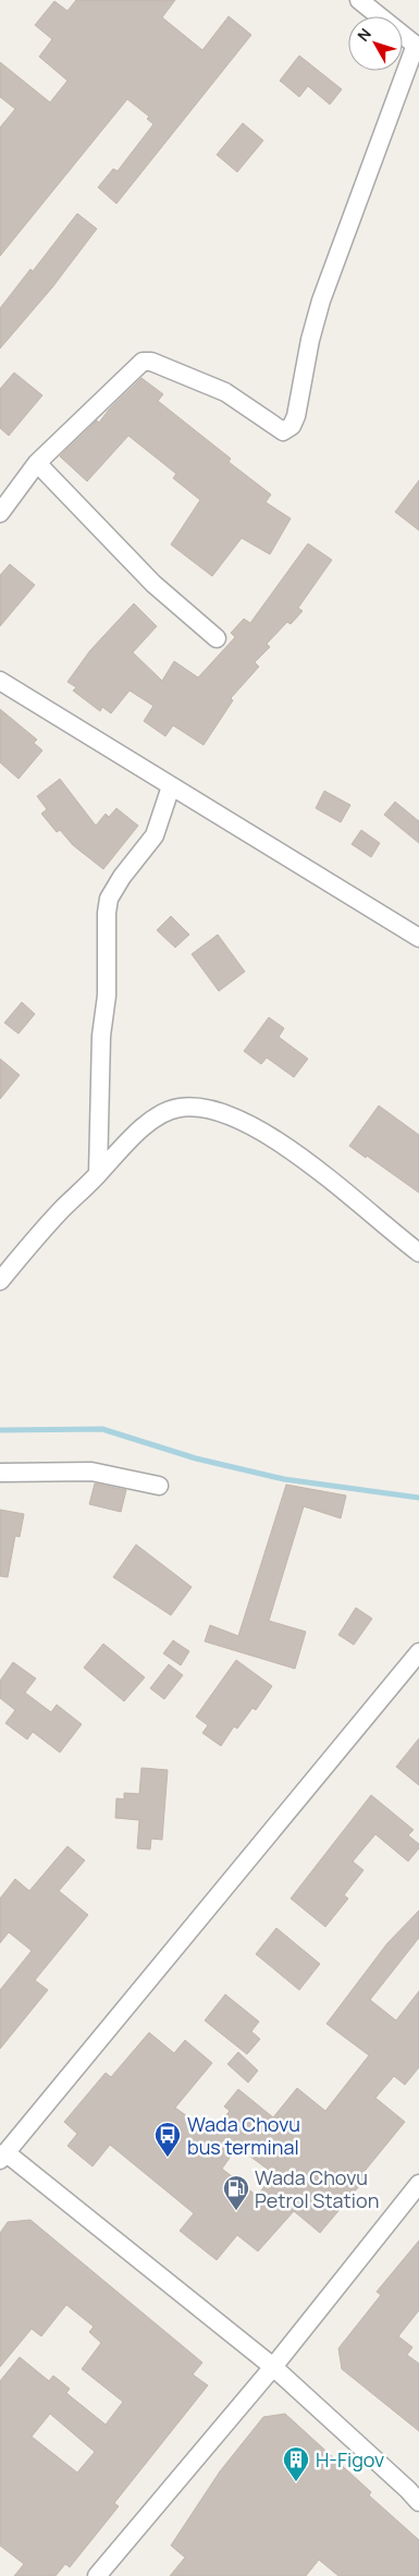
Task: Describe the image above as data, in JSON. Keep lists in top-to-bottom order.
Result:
{
  "places": {
    "bus stop": ["Wada Chovu bus terminal"],
    "fuel station": ["Wada Chovu Petrol Station"],
    "building": ["H-Figov"]
  },
  "north": "top left"
}
